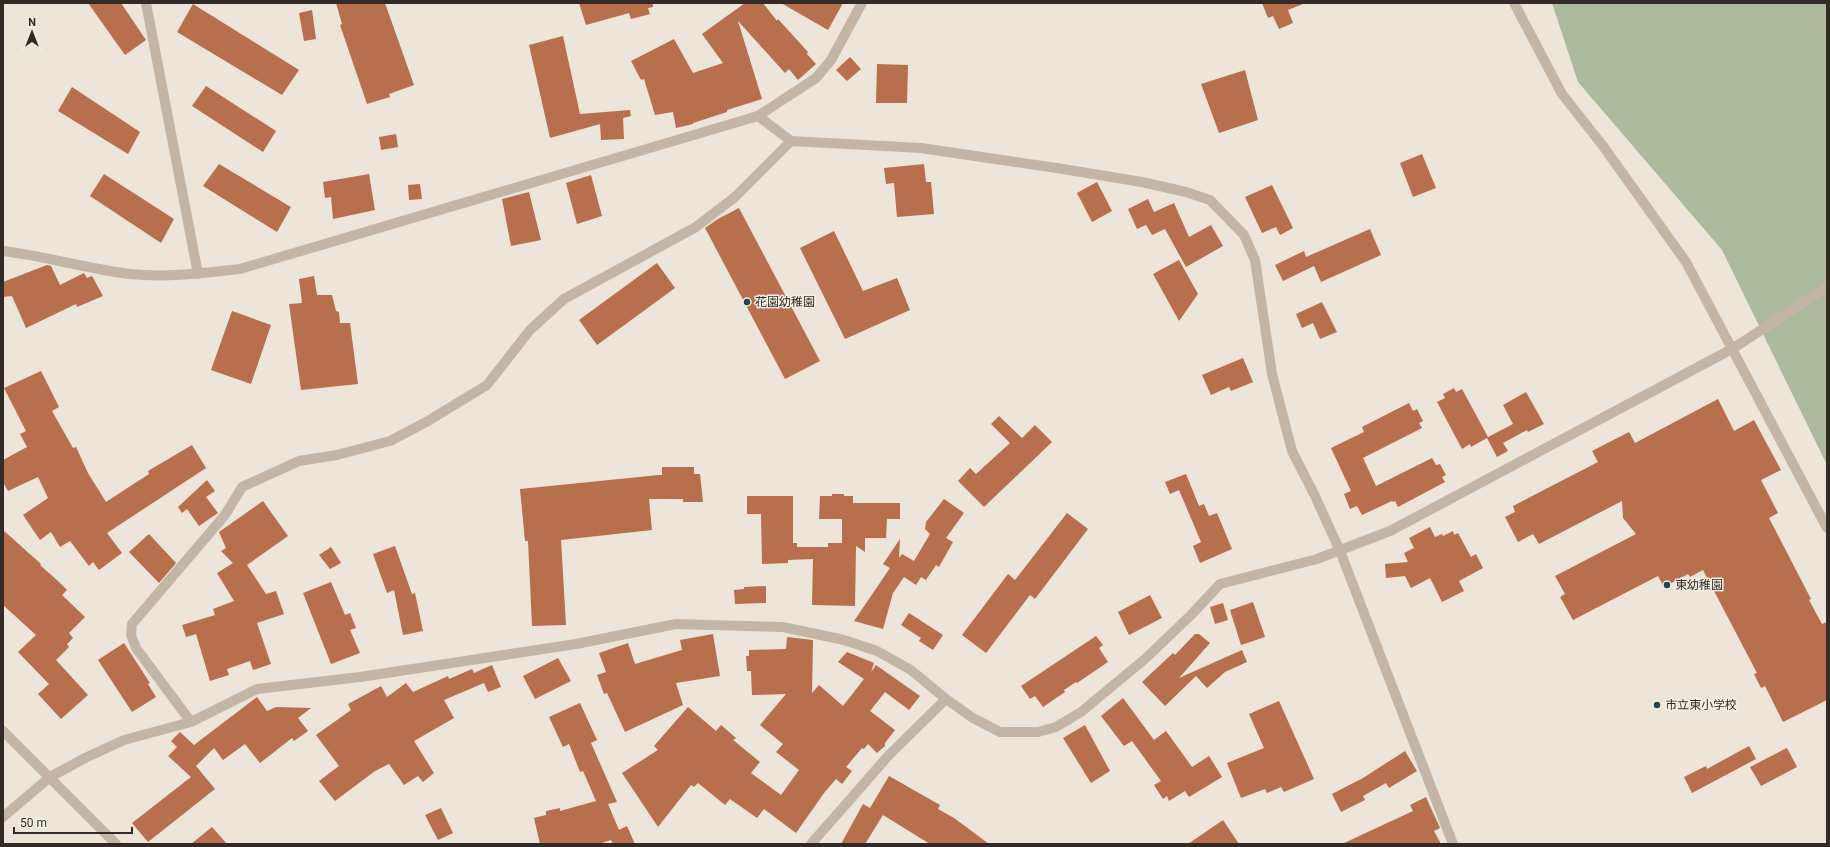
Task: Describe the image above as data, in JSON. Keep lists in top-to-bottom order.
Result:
{
  "places": ["花園幼稚園", "東幼稚園", "市立東小学校"],
  "scale_bar": "50 m",
  "north": "top"
}
